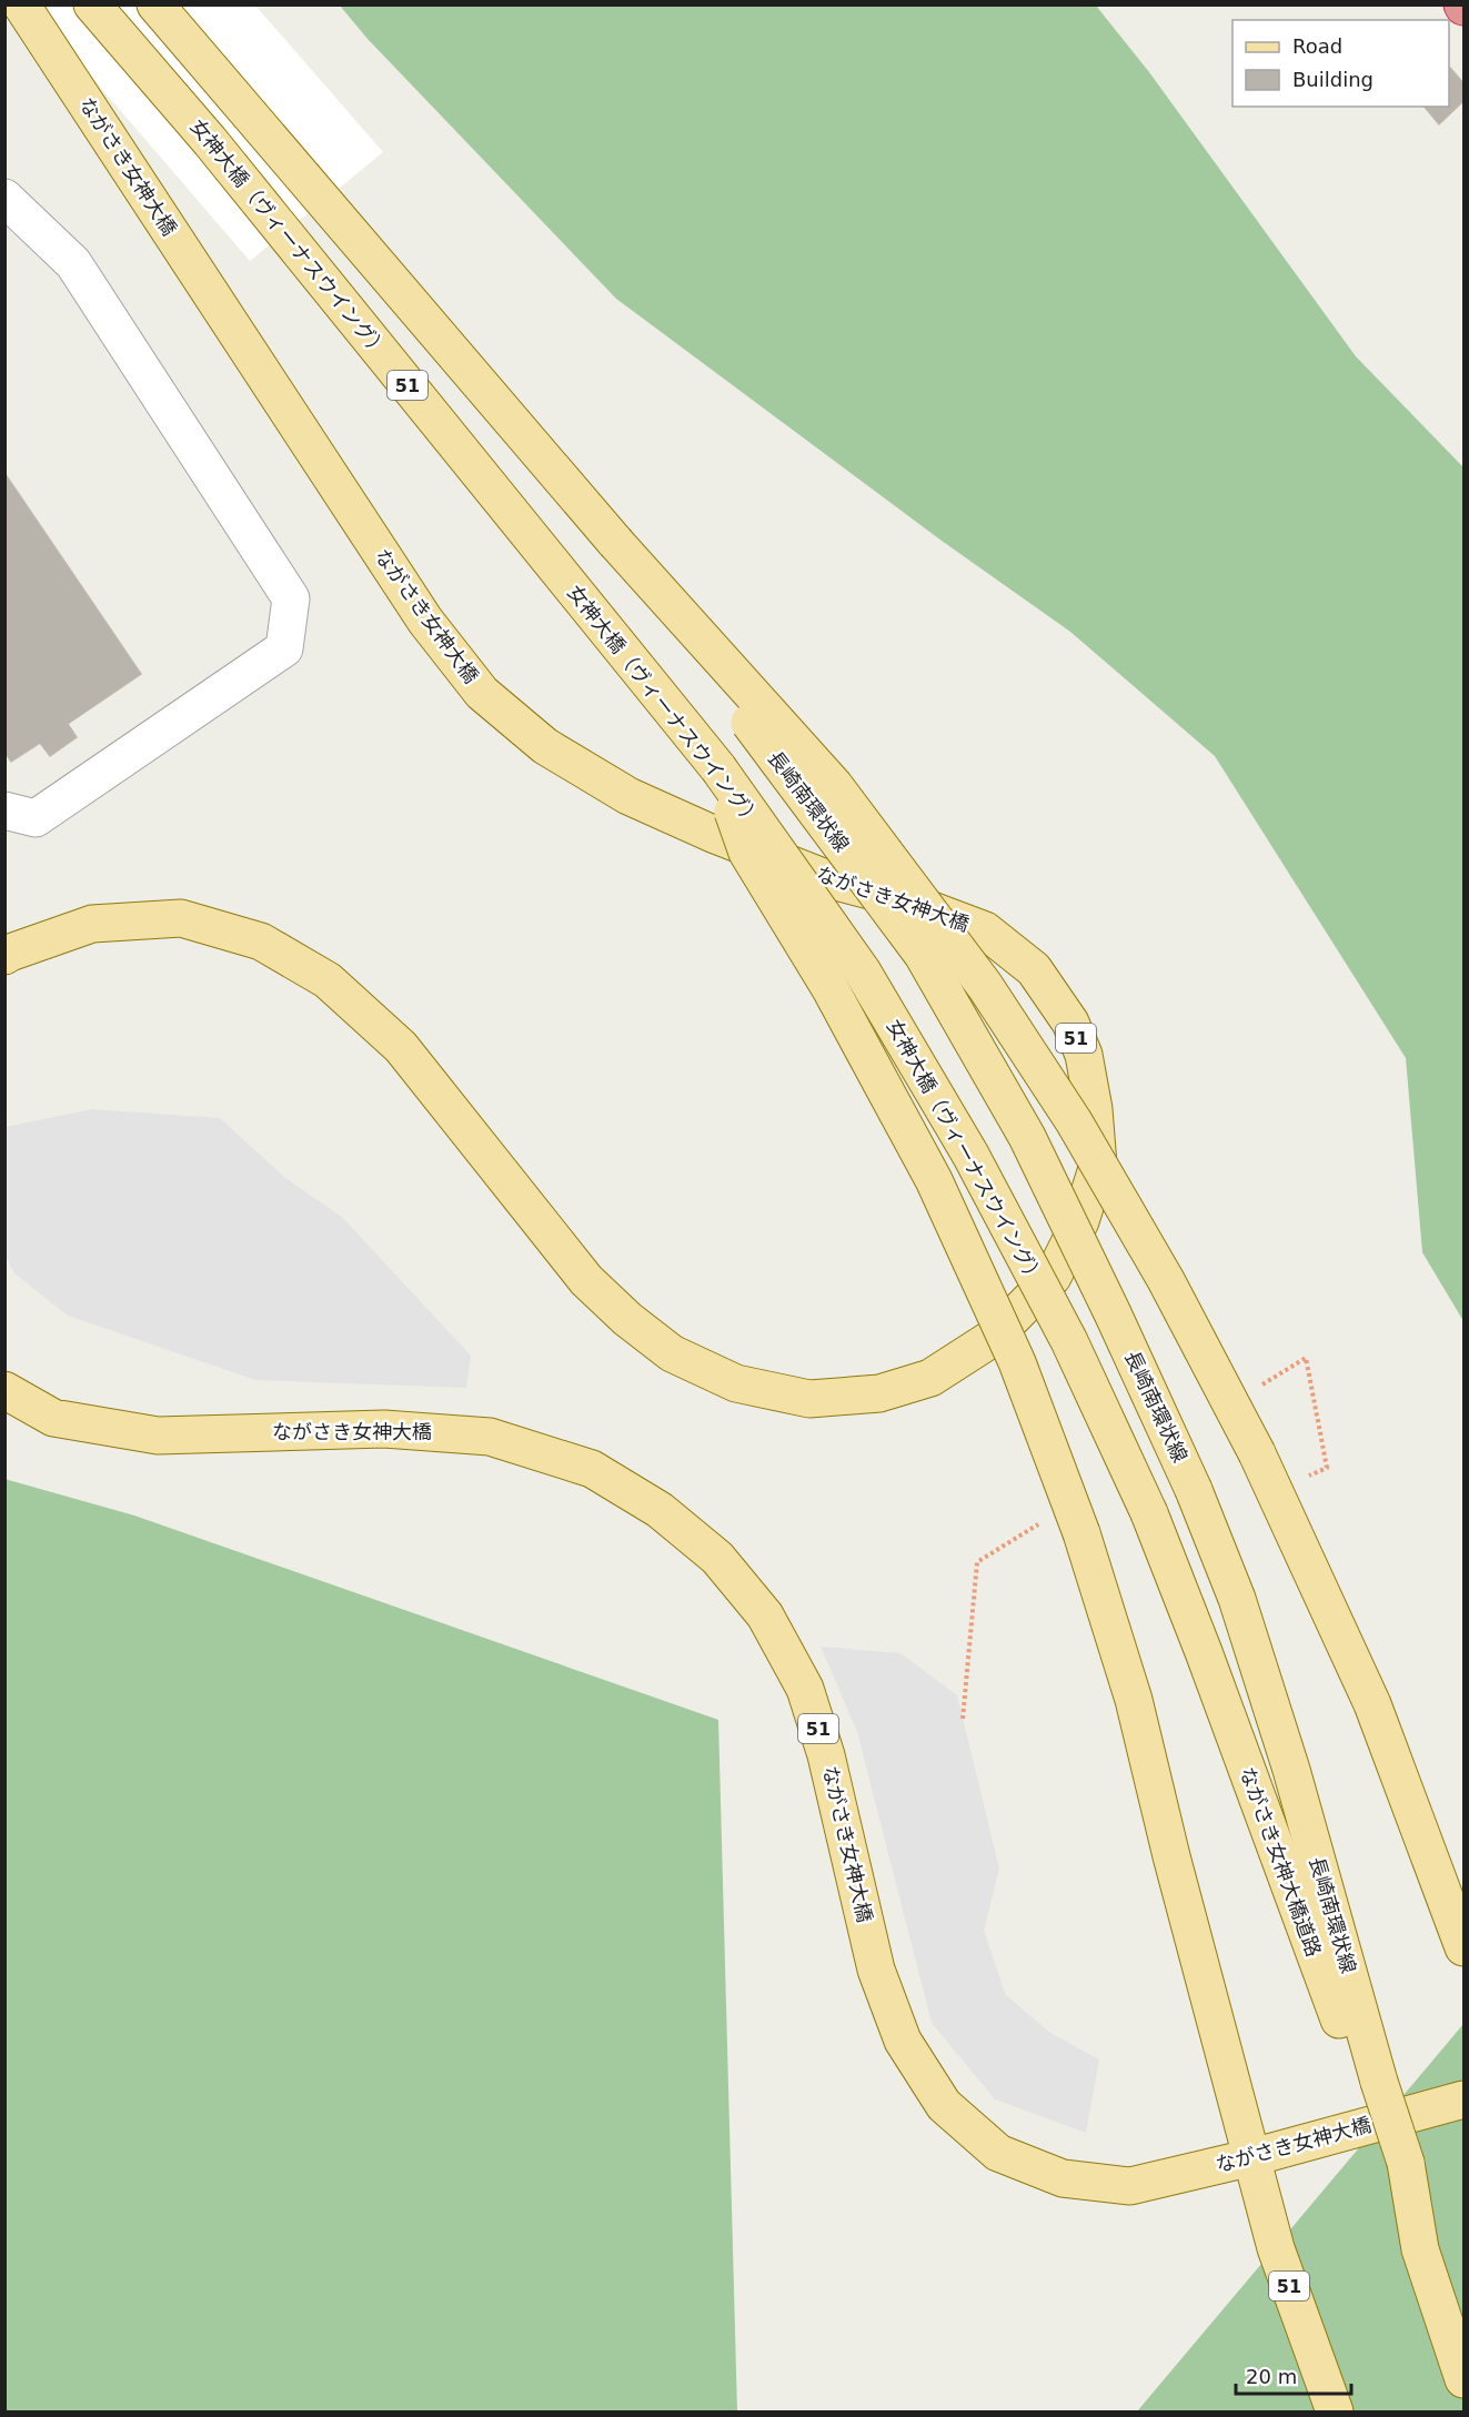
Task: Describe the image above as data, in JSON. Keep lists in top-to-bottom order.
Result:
{
  "streets": {
    "main road": [
      "ながさき女神大橋",
      "女神大橋（ヴィーナスウイング）",
      "51",
      "長崎南環状線",
      "ながさき女神大橋道路"
    ]
  },
  "crossings": [
    ["ながさき女神大橋", "51"],
    ["女神大橋（ヴィーナスウイング）", "ながさき女神大橋道路"],
    ["51", "長崎南環状線"],
    ["長崎南環状線", "ながさき女神大橋道路"]
  ],
  "legend": ["Road", "Building"],
  "scale_bar": "20 m"
}
